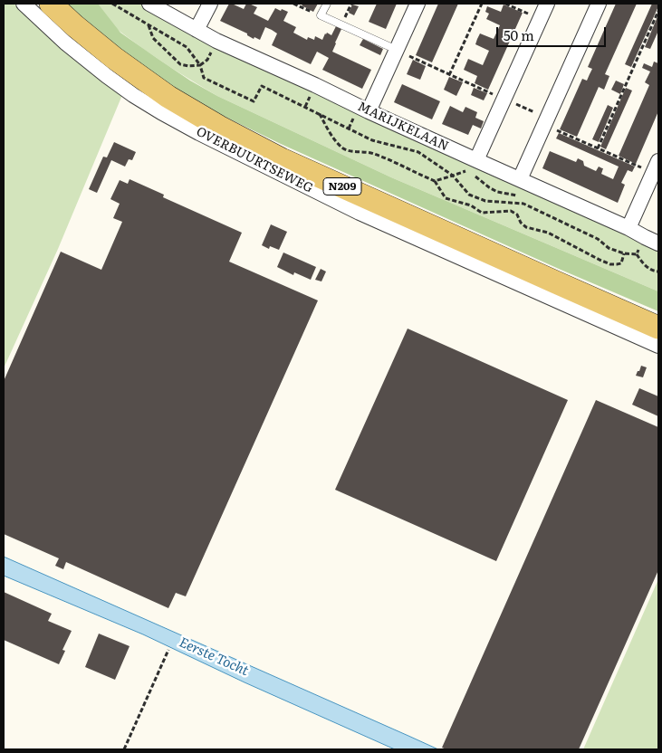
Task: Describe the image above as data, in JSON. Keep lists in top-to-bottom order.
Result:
{
  "streets": {
    "main road": ["OVERBUURTSEWEG", "N209"],
    "street": ["MARIJKELAAN"]
  },
  "water": ["Eerste Tocht"],
  "scale_bar": "50 m"
}
